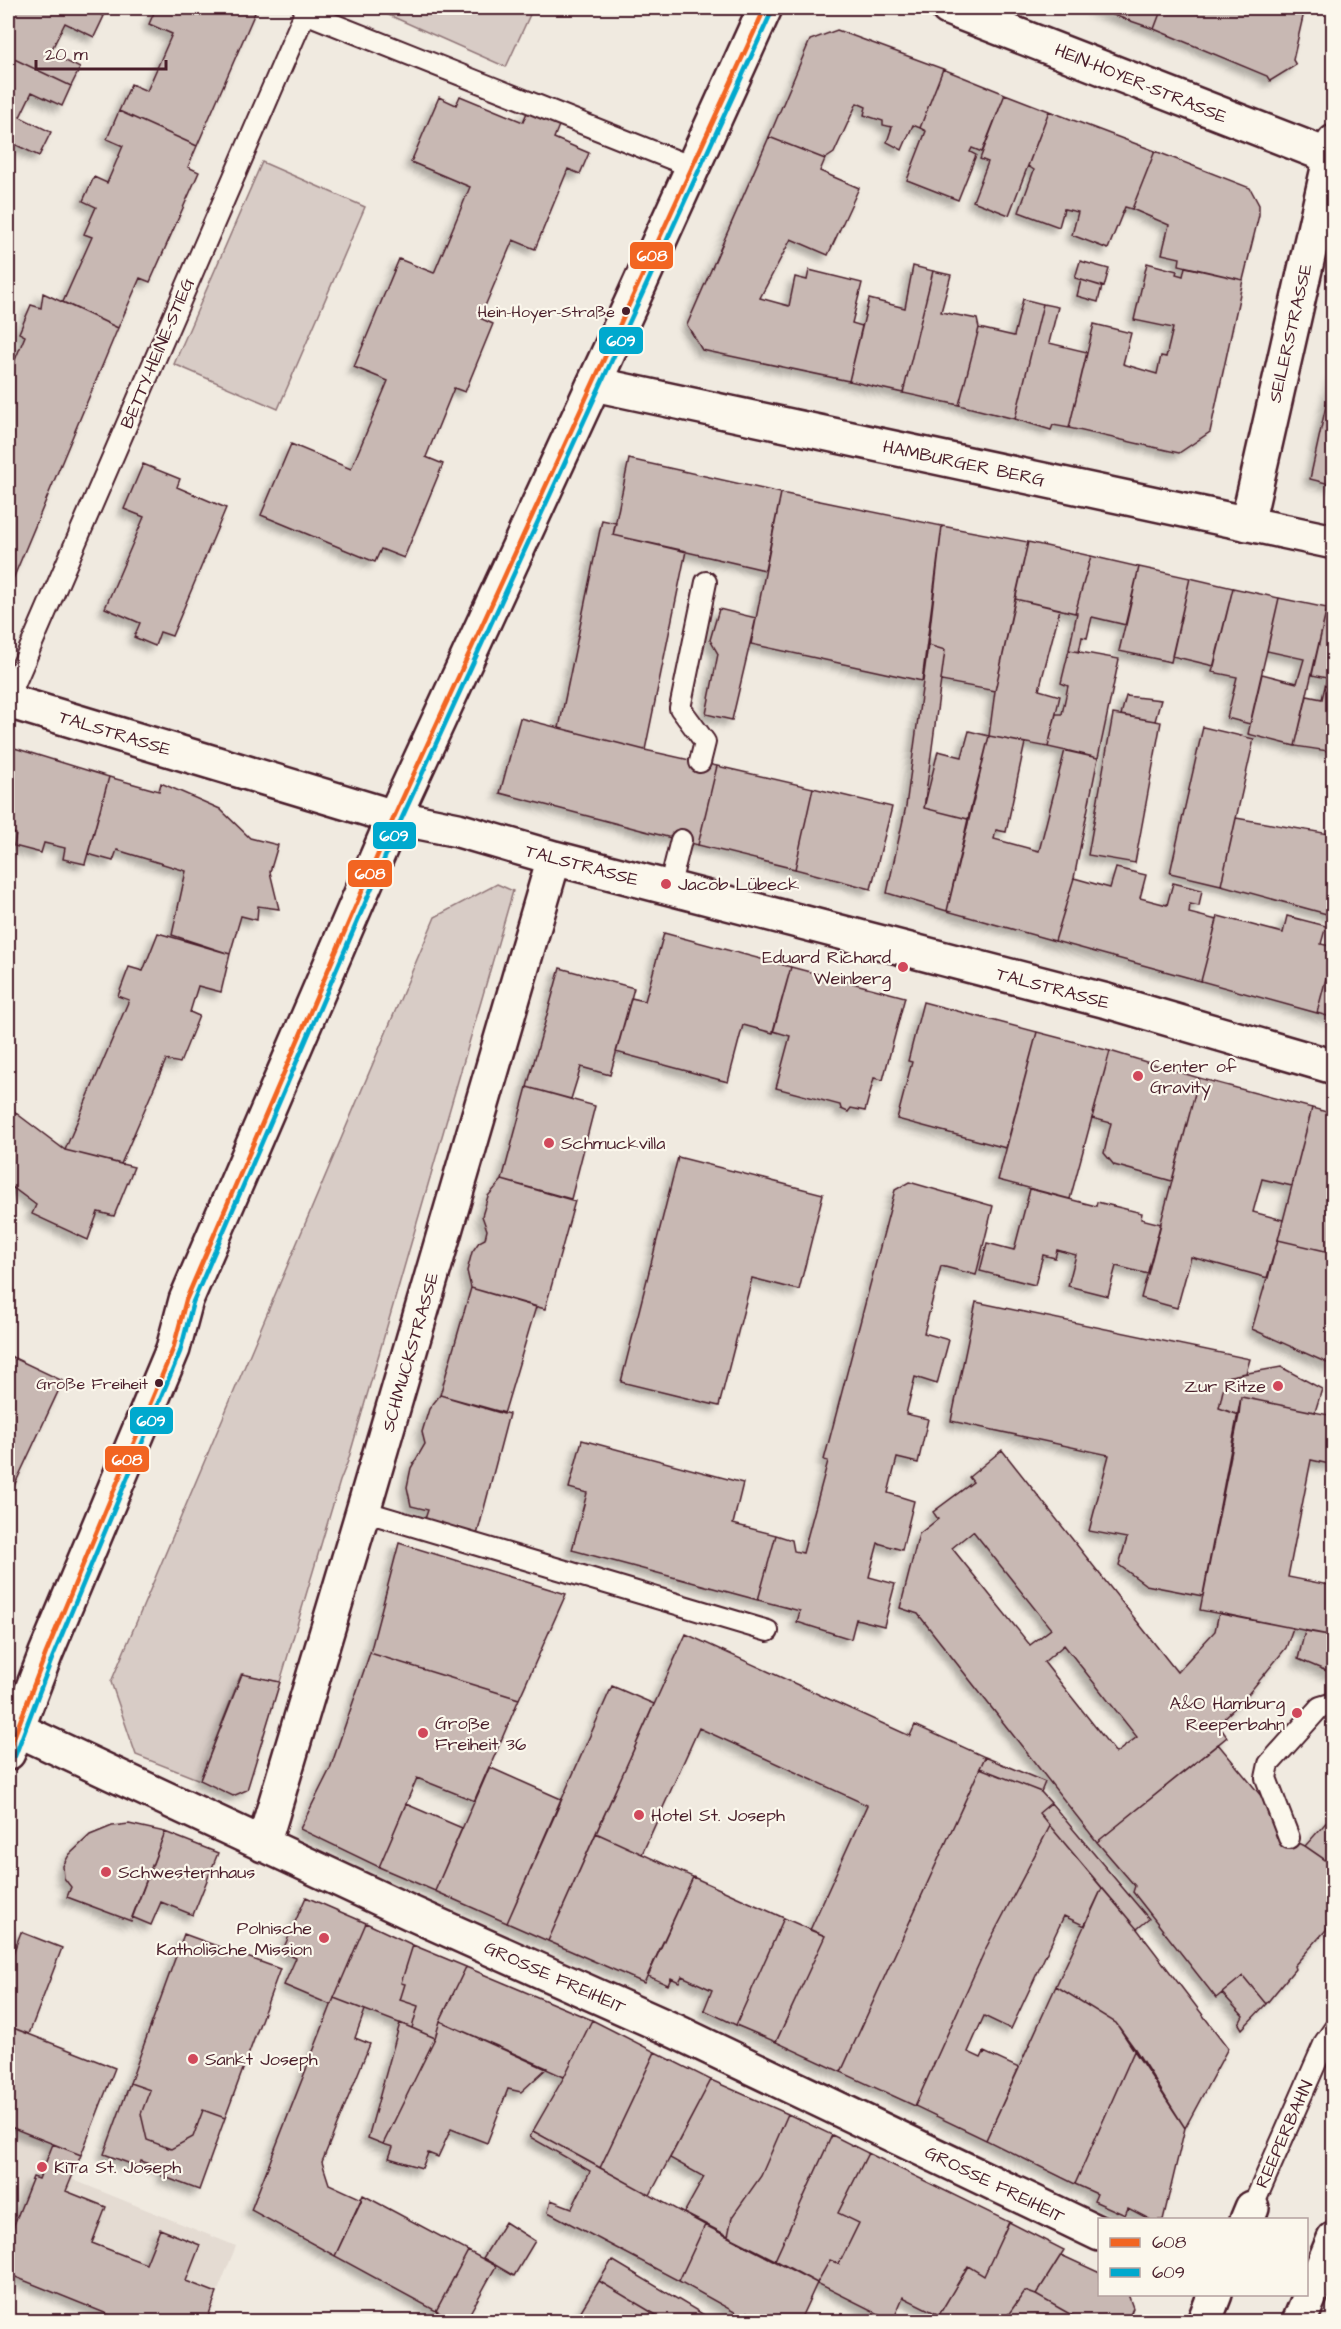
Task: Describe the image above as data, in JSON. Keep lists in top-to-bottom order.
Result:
{
  "streets": {
    "street": [
      "HEIN-HOYER-STRASSE",
      "SEILERSTRASSE",
      "HAMBURGER BERG",
      "TALSTRASSE",
      "SCHMUCKSTRASSE",
      "GROSSE FREIHEIT"
    ],
    "lane": ["BETTY-HEINE-STIEG", "REEPERBAHN"]
  },
  "crossings": [
    ["HEIN-HOYER-STRASSE", "SEILERSTRASSE"],
    ["SEILERSTRASSE", "HAMBURGER BERG"],
    ["BETTY-HEINE-STIEG", "TALSTRASSE"],
    ["TALSTRASSE", "SCHMUCKSTRASSE"],
    ["SCHMUCKSTRASSE", "GROSSE FREIHEIT"]
  ],
  "places": [
    "Hein-Hoyer-Straße",
    "Jacob Lübeck",
    "Eduard Richard Weinberg",
    "Center of Gravity",
    "Schmuckvilla",
    "Große Freiheit",
    "Zur Ritze",
    "A&O Hamburg Reeperbahn",
    "Große Freiheit 36",
    "Hotel St. Joseph",
    "Schwesternhaus",
    "Polnische Katholische Mission",
    "Sankt Joseph",
    "KiTa St. Joseph"
  ],
  "lines": ["transit line 608", "transit line 609"],
  "legend": ["608", "609"],
  "scale_bar": "20 m"
}
